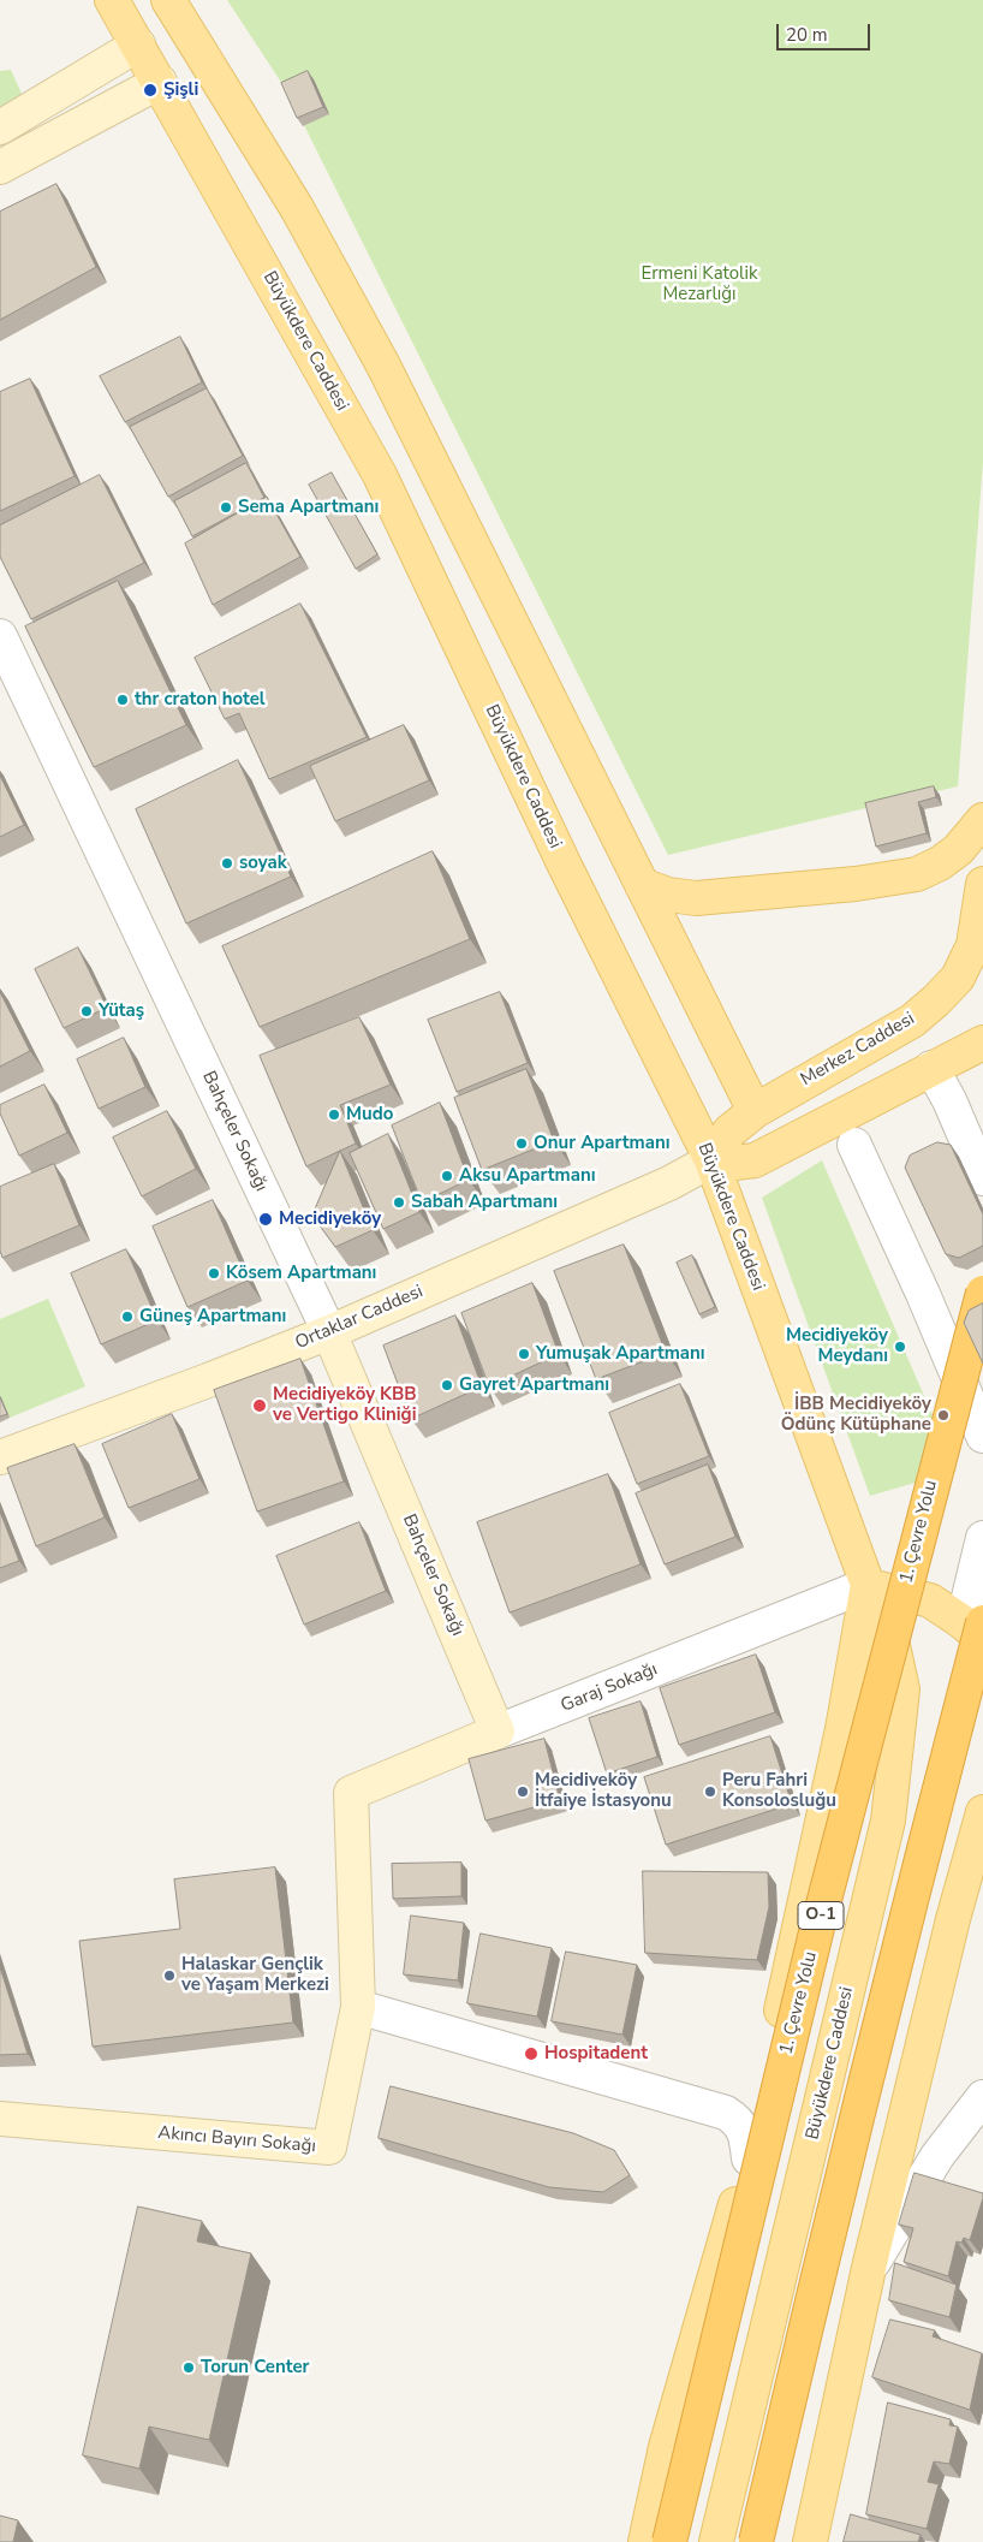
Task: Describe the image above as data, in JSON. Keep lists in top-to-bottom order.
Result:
{
  "streets": {
    "highway": ["1. Çevre Yolu", "O-1"],
    "main road": ["Büyükdere Caddesi", "Merkez Caddesi"],
    "street": [
      "Bahçeler Sokağı",
      "Ortaklar Caddesi",
      "Garaj Sokağı",
      "Akıncı Bayırı Sokağı"
    ]
  },
  "crossings": [
    ["Büyükdere Caddesi", "Merkez Caddesi"],
    ["Büyükdere Caddesi", "Ortaklar Caddesi"],
    ["Büyükdere Caddesi", "Garaj Sokağı"],
    ["Merkez Caddesi", "Ortaklar Caddesi"],
    ["Bahçeler Sokağı", "Ortaklar Caddesi"],
    ["Bahçeler Sokağı", "Garaj Sokağı"],
    ["Garaj Sokağı", "Akıncı Bayırı Sokağı"]
  ],
  "parks": ["Ermeni Katolik Mezarlığı"],
  "places": [
    "Şişli",
    "Sema Apartmanı",
    "thr craton hotel",
    "soyak",
    "Yütaş",
    "Mudo",
    "Onur Apartmanı",
    "Aksu Apartmanı",
    "Sabah Apartmanı",
    "Mecidiyeköy",
    "Kösem Apartmanı",
    "Güneş Apartmanı",
    "Mecidiyeköy Meydanı",
    "Yumuşak Apartmanı",
    "Gayret Apartmanı",
    "Mecidiyeköy KBB ve Vertigo Kliniği",
    "İBB Mecidiyeköy Ödünç Kütüphane",
    "Mecidiyeköy İtfaiye İstasyonu",
    "Peru Fahri Konsolosluğu",
    "Halaskar Gençlik ve Yaşam Merkezi",
    "Hospitadent",
    "Torun Center"
  ],
  "scale_bar": "20 m"
}
